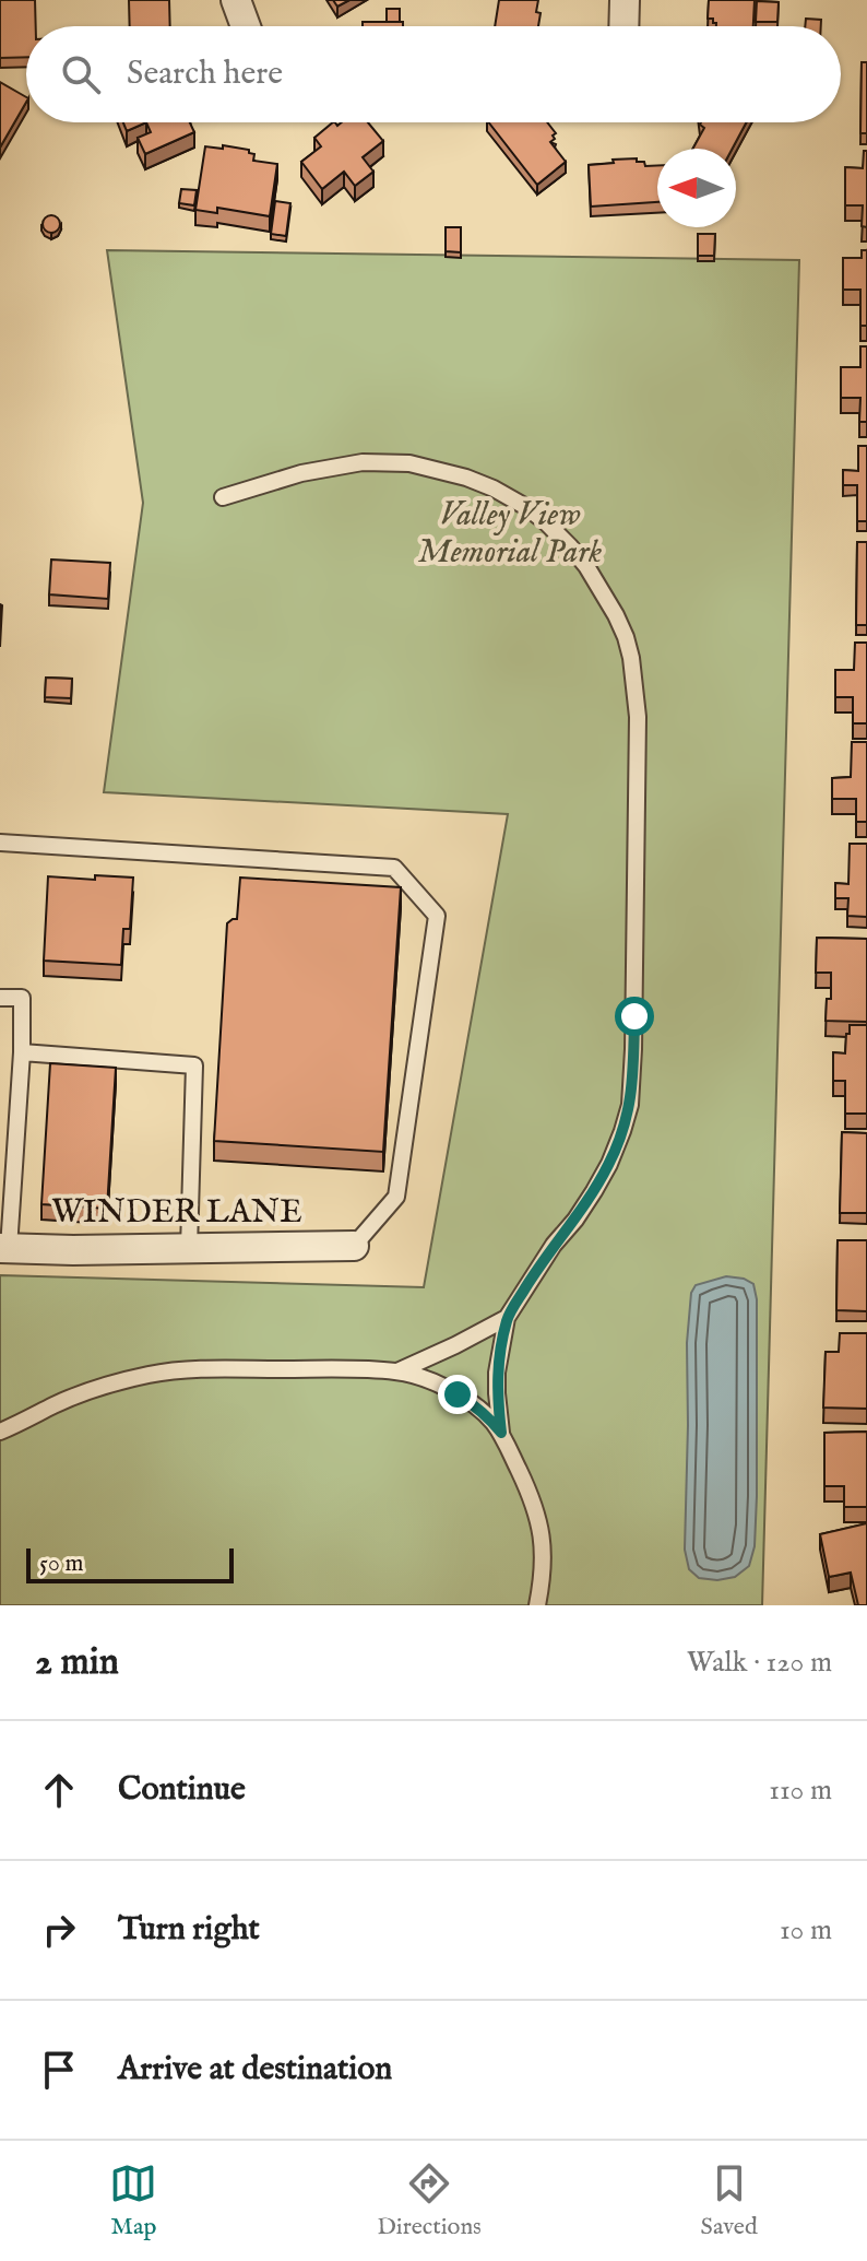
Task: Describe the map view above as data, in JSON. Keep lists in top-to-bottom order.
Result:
{
  "streets": {
    "street": ["WINDER LANE"]
  },
  "parks": ["Valley View Memorial Park"],
  "scale_bar": "50 m",
  "north": "left",
  "page": {
    "search": "Search here",
    "scale": "50 m",
    "heading": ["2 min", "Walk · 120 m"],
    "list": [
      ["Continue", "110 m"],
      ["Turn right", "10 m"],
      "Arrive at destination"
    ],
    "nav": ["Map", "Directions", "Saved"]
  }
}
